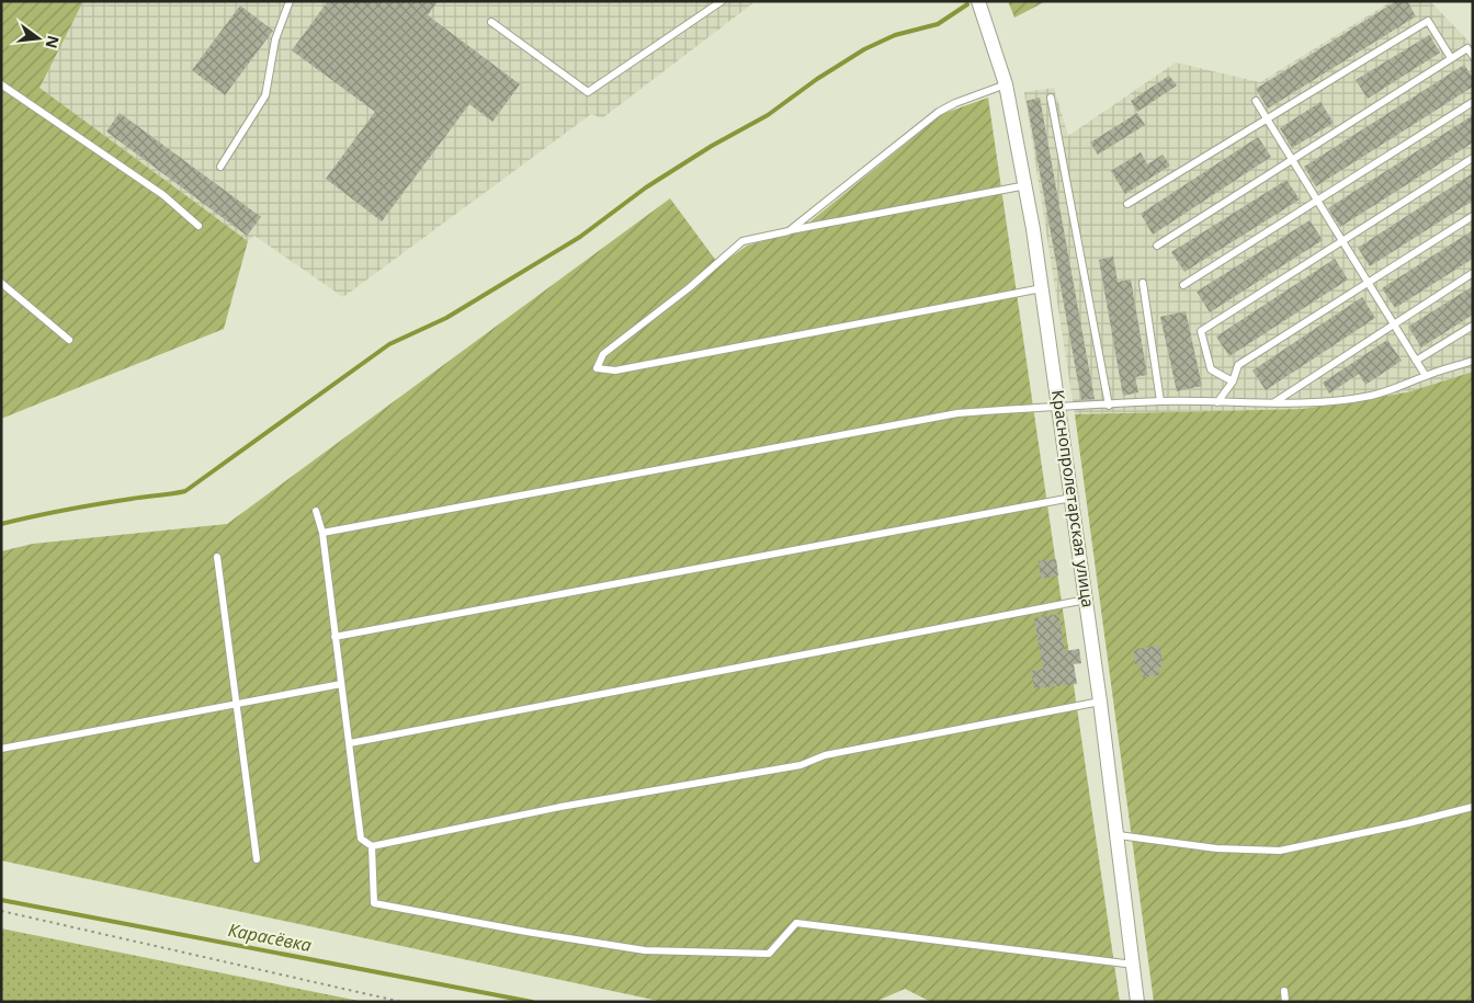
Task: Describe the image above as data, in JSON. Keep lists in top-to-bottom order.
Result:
{
  "streets": {
    "street": ["Краснопролетарская улица"]
  },
  "water": ["Карасёвка"],
  "north": "right"
}
